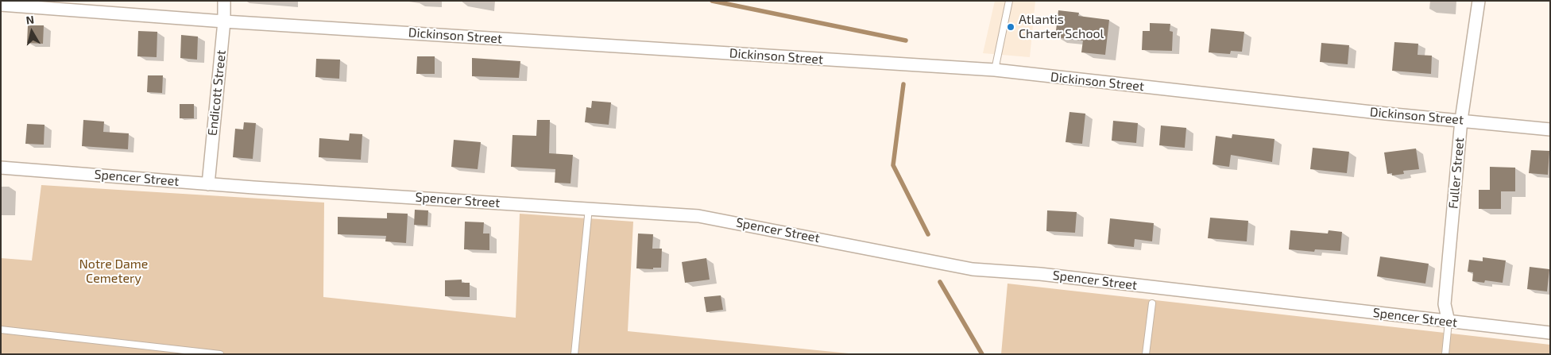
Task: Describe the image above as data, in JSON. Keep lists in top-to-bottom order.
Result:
{
  "streets": {
    "street": [
      "Dickinson Street",
      "Endicott Street",
      "Fuller Street",
      "Spencer Street"
    ]
  },
  "crossings": [
    ["Dickinson Street", "Endicott Street"],
    ["Dickinson Street", "Fuller Street"],
    ["Endicott Street", "Spencer Street"],
    ["Fuller Street", "Spencer Street"]
  ],
  "parks": ["Notre Dame Cemetery"],
  "places": ["Atlantis Charter School"],
  "north": "top"
}
